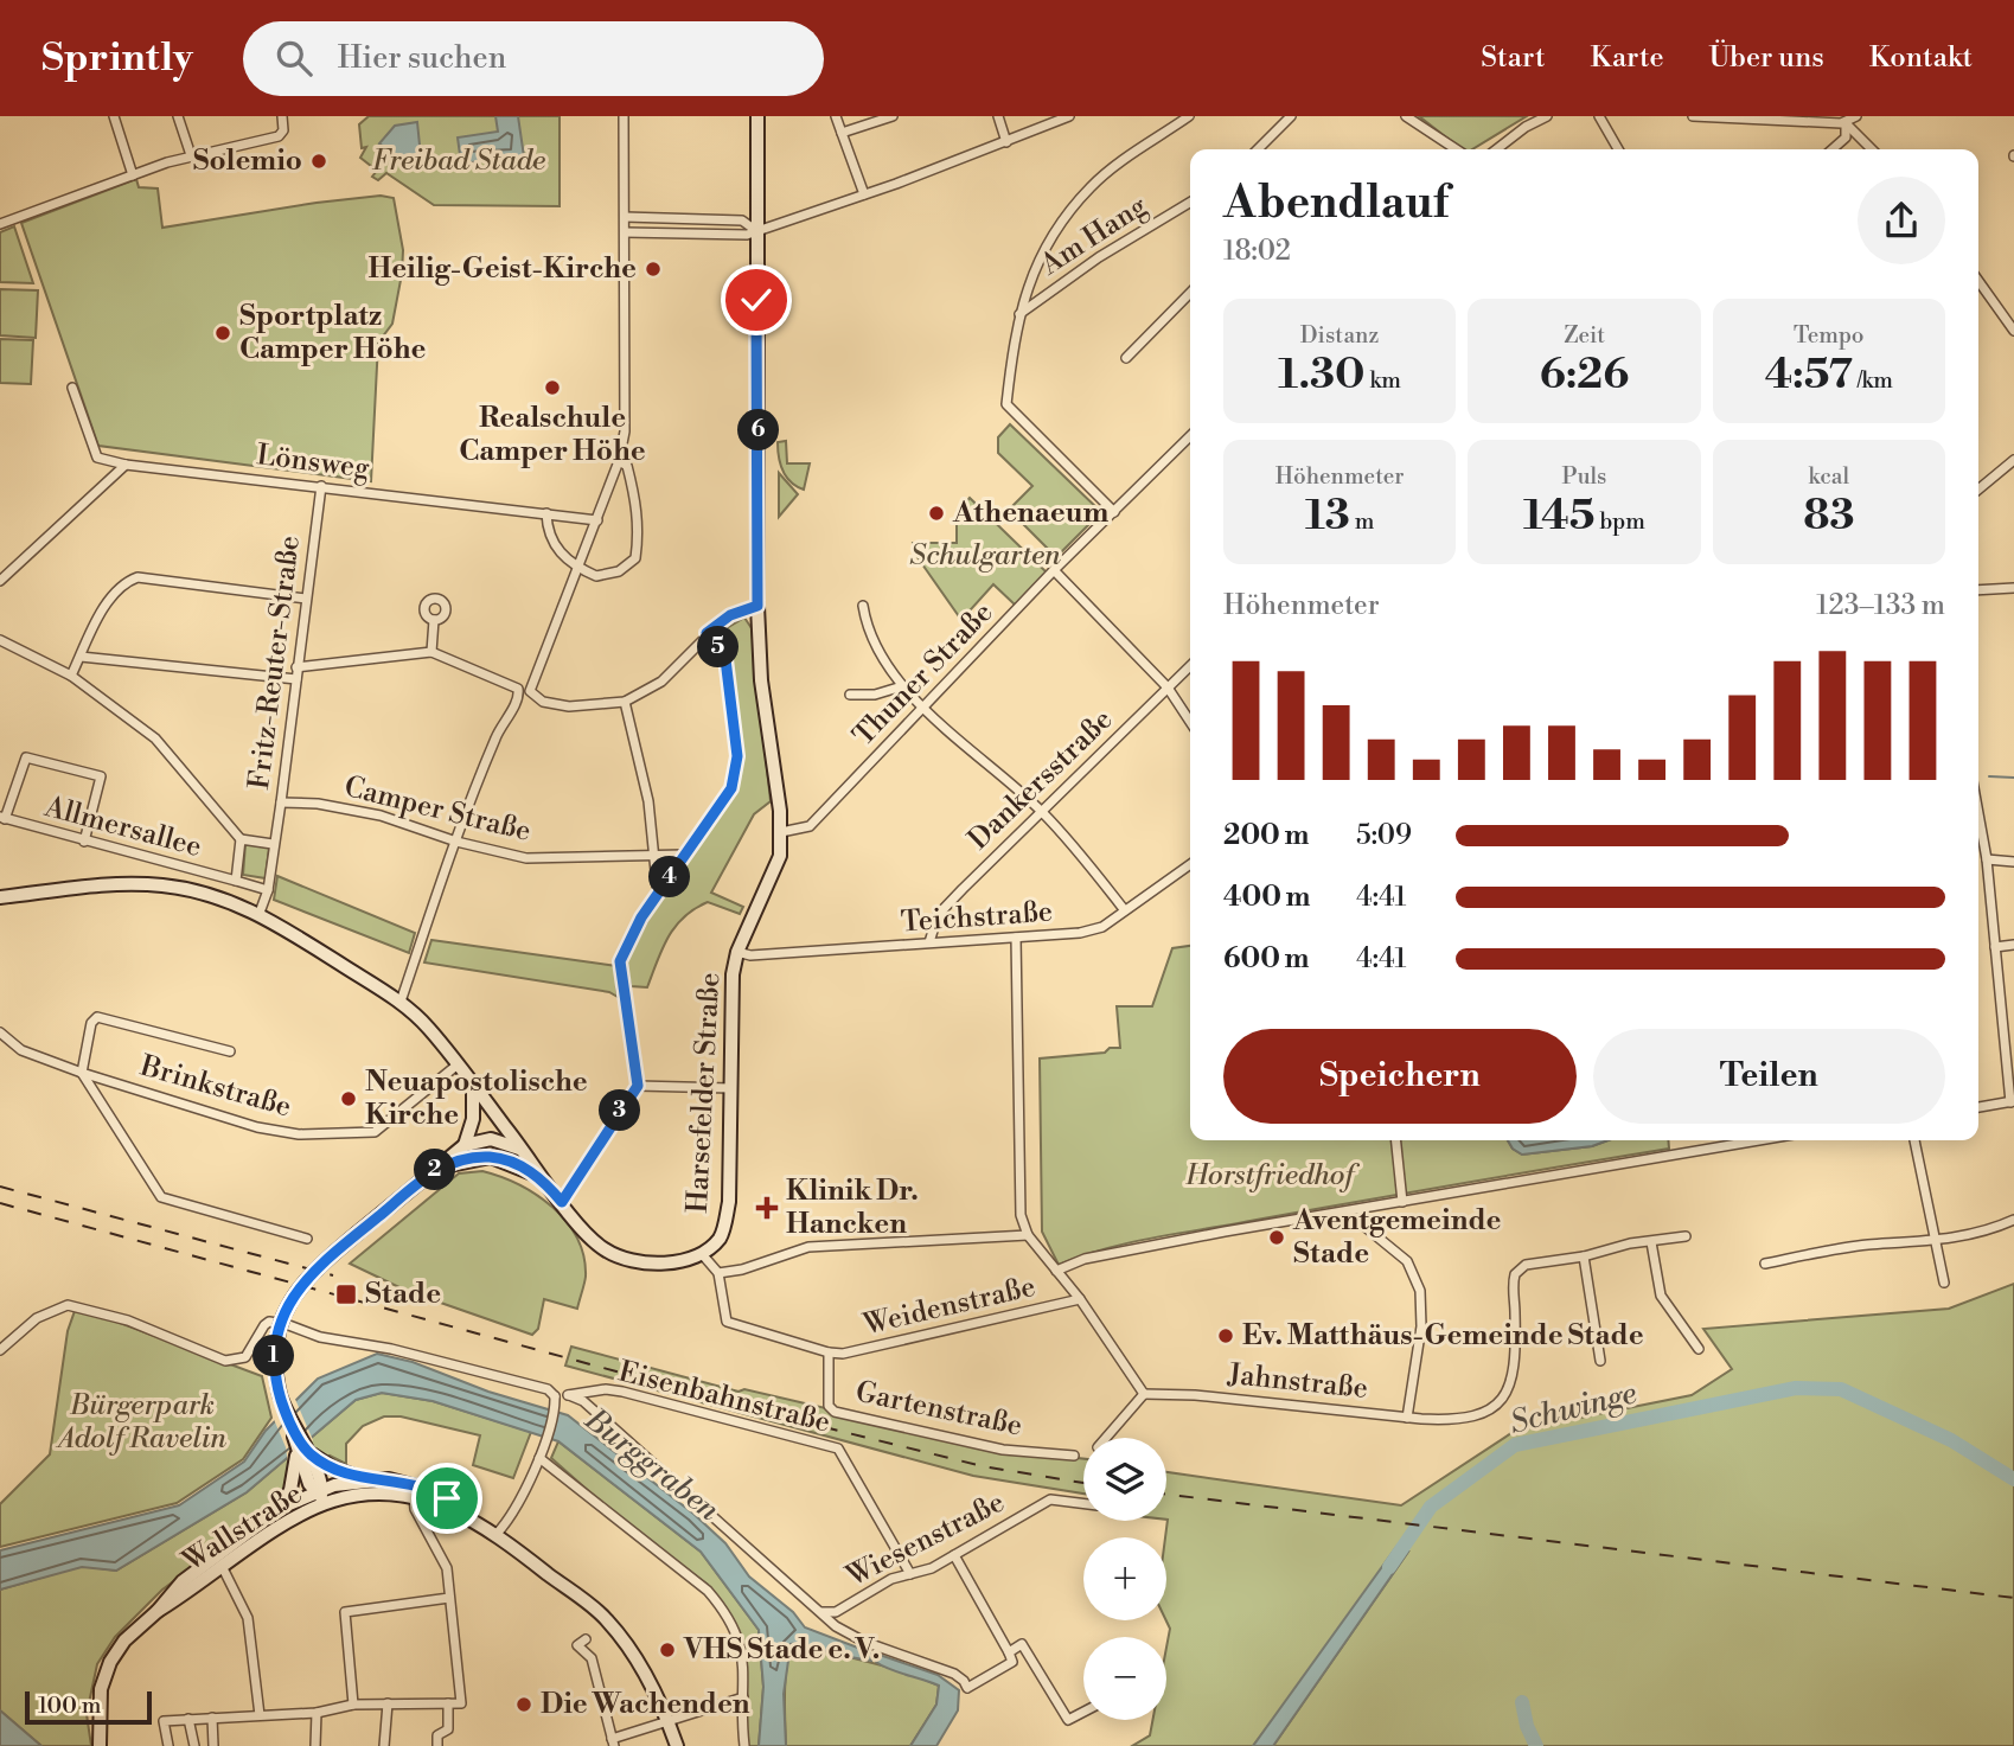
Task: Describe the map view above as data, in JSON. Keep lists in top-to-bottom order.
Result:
{
  "streets": {
    "main road": ["Harsefelder Straße", "Wallstraße"],
    "street": [
      "Am Hang",
      "Lönsweg",
      "Fritz-Reuter-Straße",
      "Thuner Straße",
      "Dankersstraße",
      "Camper Straße",
      "Allmersallee",
      "Teichstraße",
      "Brinkstraße",
      "Weidenstraße",
      "Jahnstraße",
      "Eisenbahnstraße",
      "Gartenstraße",
      "Wiesenstraße"
    ]
  },
  "crossings": [
    ["Lönsweg", "Fritz-Reuter-Straße"],
    ["Fritz-Reuter-Straße", "Camper Straße"],
    ["Fritz-Reuter-Straße", "Allmersallee"],
    ["Thuner Straße", "Harsefelder Straße"],
    ["Dankersstraße", "Teichstraße"],
    ["Teichstraße", "Harsefelder Straße"],
    ["Weidenstraße", "Gartenstraße"],
    ["Eisenbahnstraße", "Wiesenstraße"]
  ],
  "water": ["Schwinge", "Burggraben"],
  "parks": [
    "Freibad Stade",
    "Schulgarten",
    "Horstfriedhof",
    "Bürgerpark Adolf Ravelin"
  ],
  "places": {
    "other": [
      "Solemio",
      "Heilig-Geist-Kirche",
      "Sportplatz Camper Höhe",
      "Realschule Camper Höhe",
      "Athenaeum",
      "Neuapostolische Kirche",
      "Aventgemeinde Stade",
      "Ev. Matthäus-Gemeinde Stade",
      "VHS Stade e. V.",
      "Die Wachenden"
    ],
    "health": ["Klinik Dr. Hancken"],
    "transit": ["Stade"]
  },
  "scale_bar": "100 m",
  "page": {
    "header": "Sprintly",
    "search": "Hier suchen",
    "nav": [
      "Start",
      "Karte",
      "Über uns",
      "Kontakt"
    ],
    "heading": ["Abendlauf", "18:02"],
    "stats": [
      ["Distanz", "1.30 km"],
      ["Zeit", "6:26"],
      ["Tempo", "4:57 /km"],
      ["Höhenmeter", "13 m"],
      ["Puls", "145 bpm"],
      ["kcal", "83"]
    ],
    "pins": [
      "6",
      "5",
      "4",
      "3",
      "2",
      "1"
    ],
    "chart": ["Höhenmeter", "123–133 m"],
    "list": [
      {
        "name": "200 m",
        "note": "5:09"
      },
      {
        "name": "400 m",
        "note": "4:41"
      },
      {
        "name": "600 m",
        "note": "4:41"
      }
    ],
    "buttons": ["Speichern", "Teilen"],
    "map_buttons": ["+", "−"],
    "scale": "100 m"
  }
}
